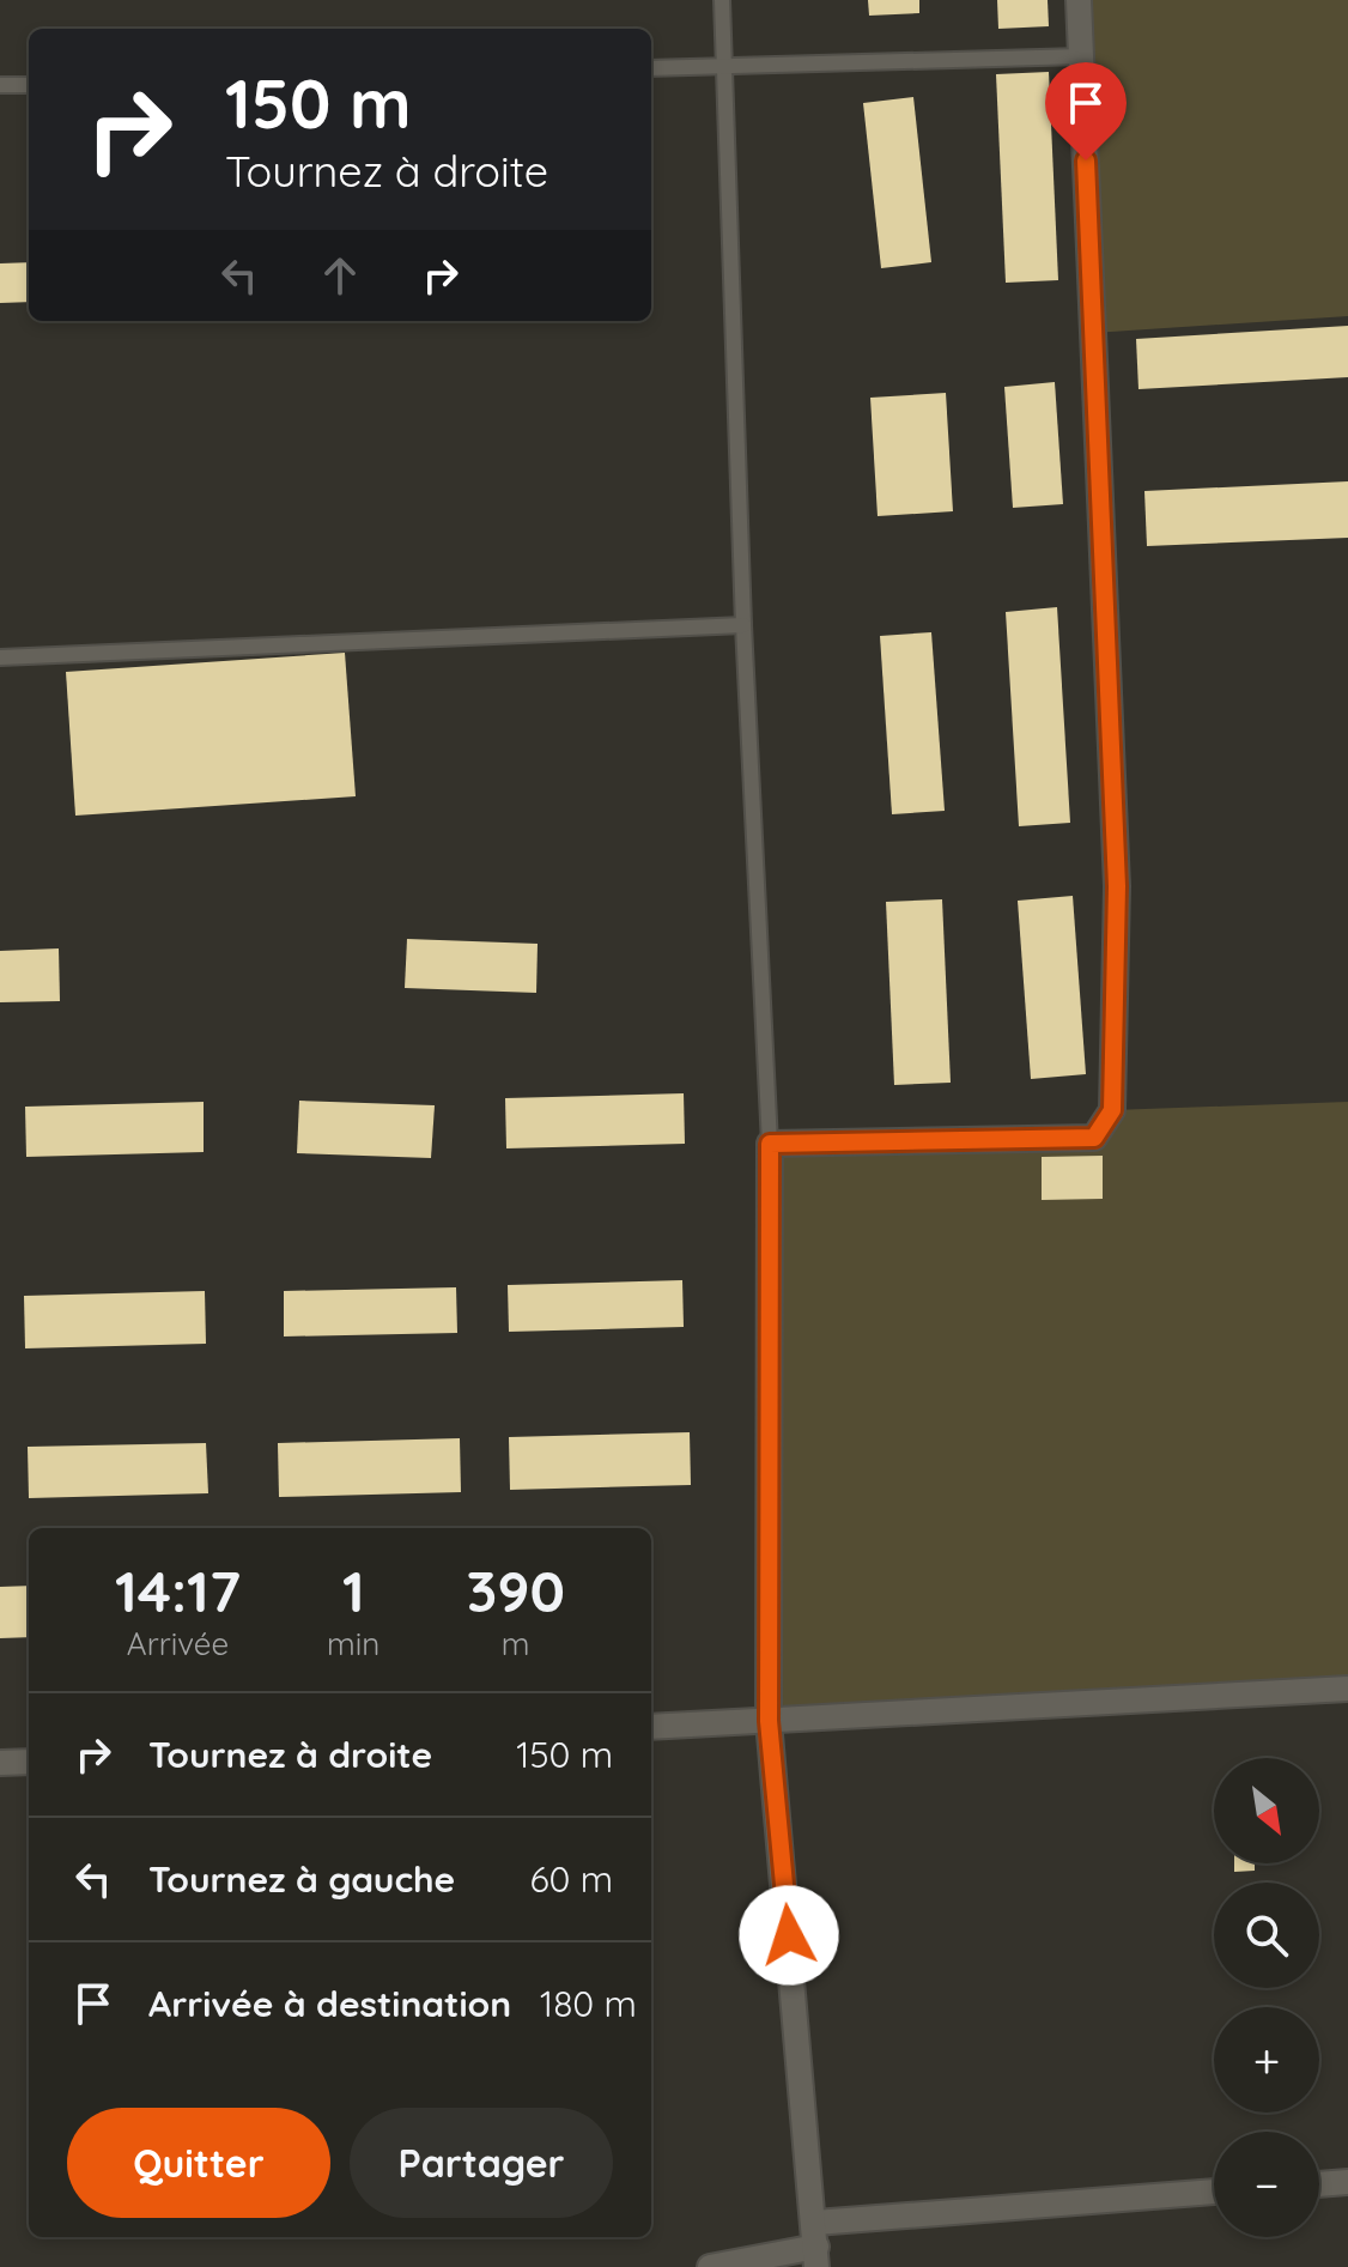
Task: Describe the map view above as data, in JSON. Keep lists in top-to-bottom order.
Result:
{
  "north": "bottom right",
  "page": {
    "turn": ["150 m", "Tournez à droite"],
    "eta": [
      "14:17",
      "Arrivée",
      "1",
      "min",
      "390",
      "m"
    ],
    "list": [
      {
        "name": "Tournez à droite",
        "value": "150 m"
      },
      {
        "name": "Tournez à gauche",
        "value": "60 m"
      },
      {
        "name": "Arrivée à destination",
        "value": "180 m"
      }
    ],
    "map_buttons": ["+", "−"],
    "buttons": ["Quitter", "Partager"]
  }
}
